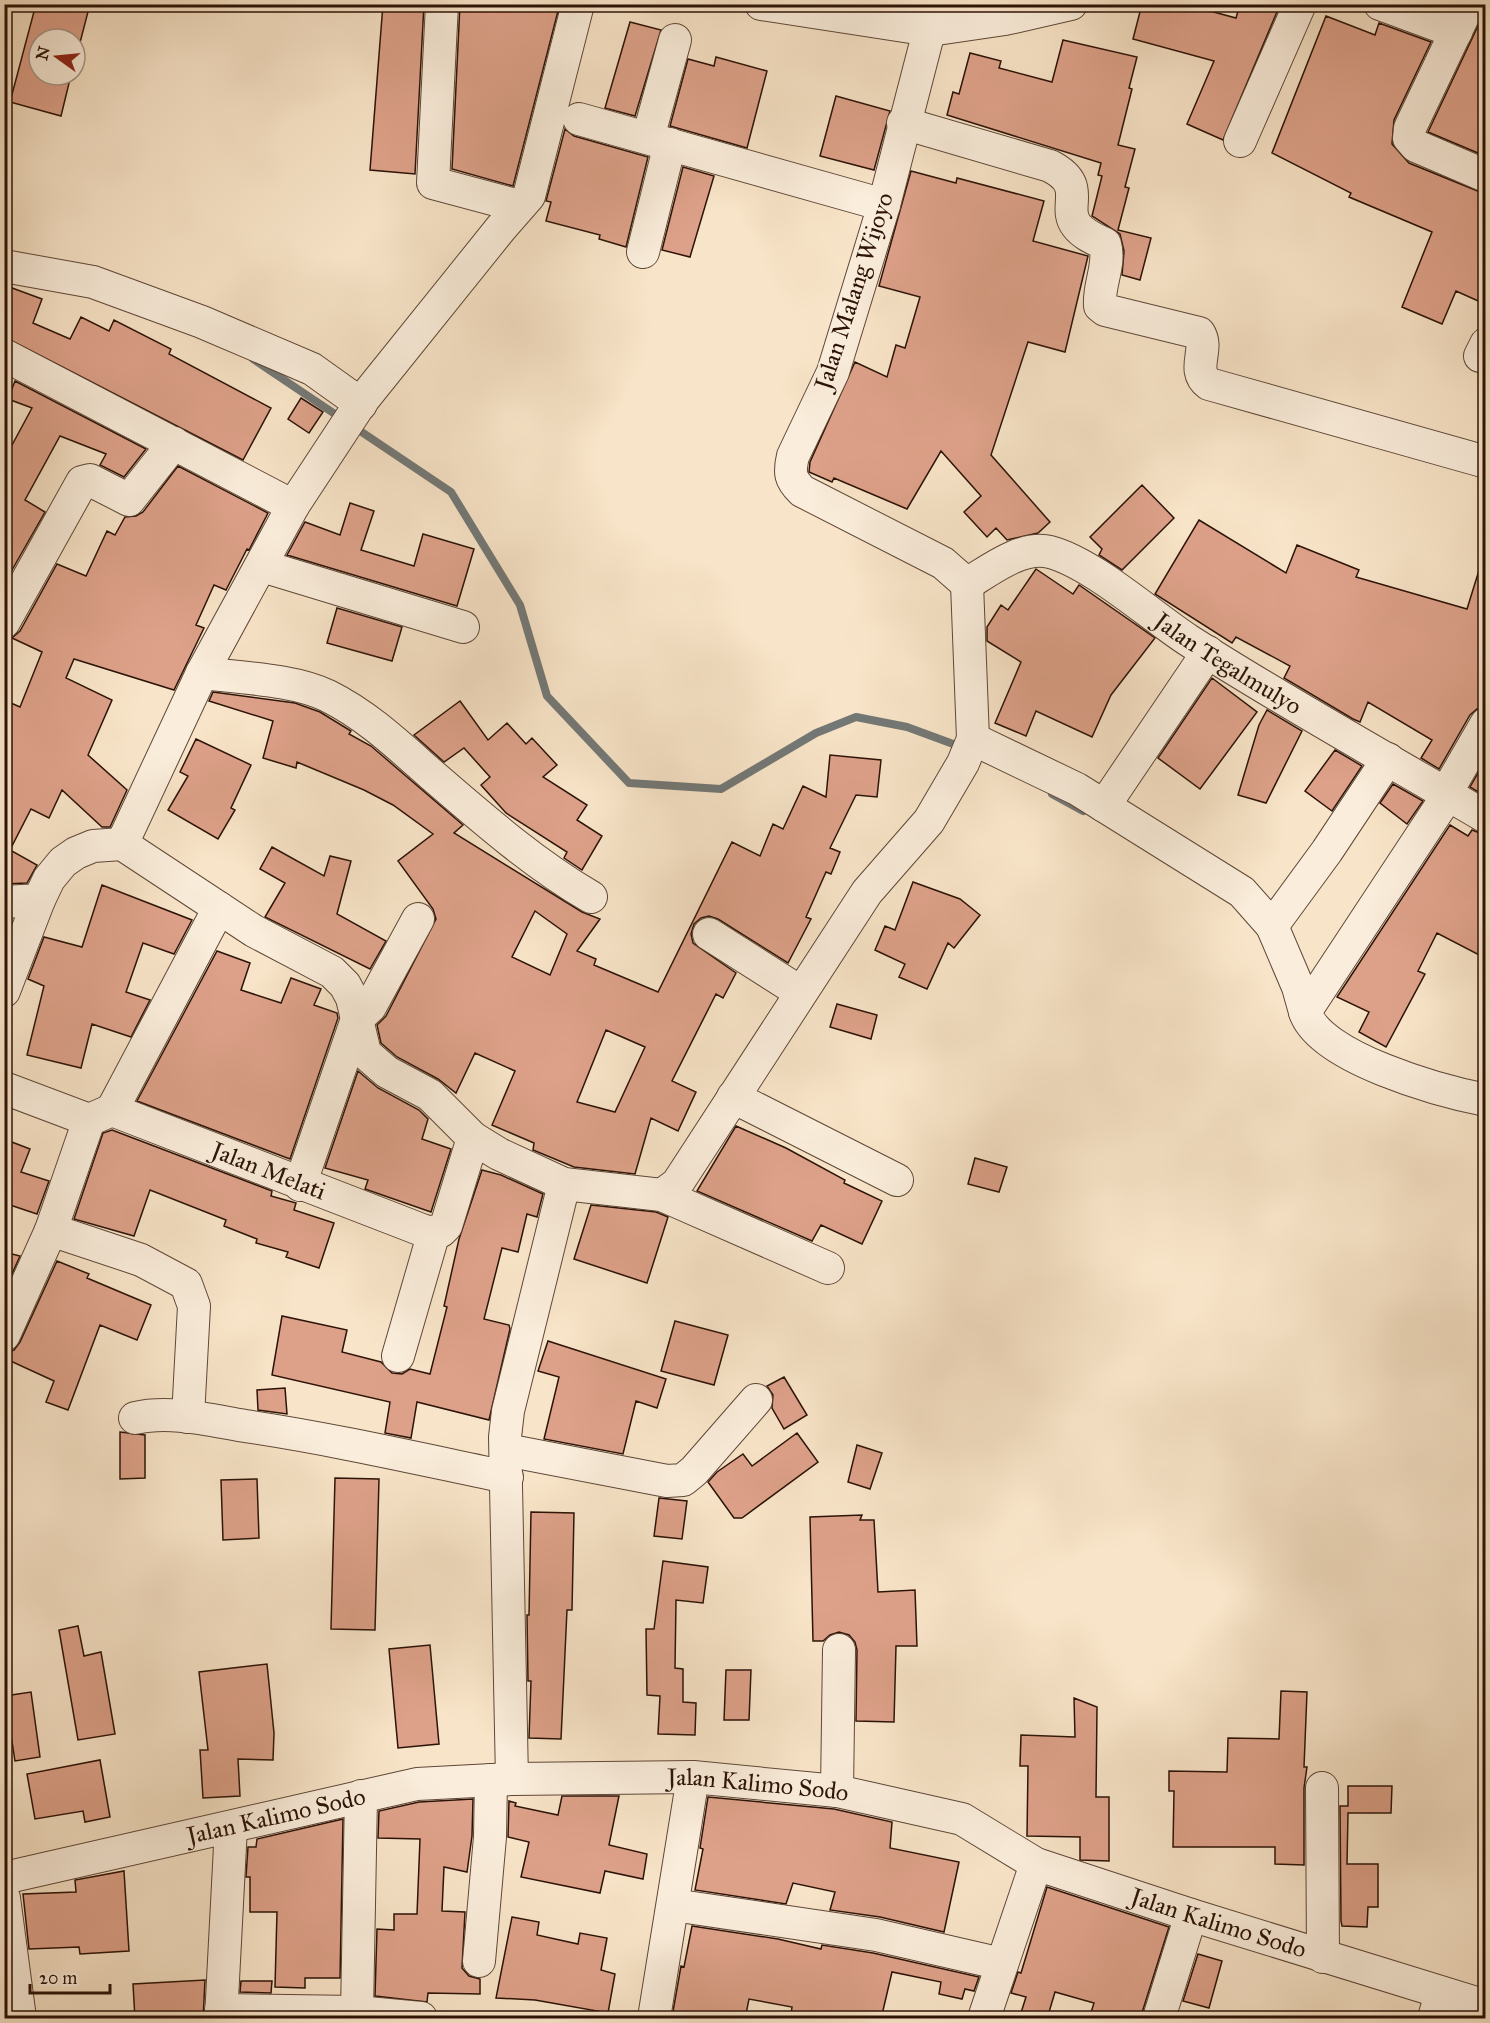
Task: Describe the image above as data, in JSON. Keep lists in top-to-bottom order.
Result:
{
  "streets": {
    "street": [
      "Jalan Malang Wijoyo",
      "Jalan Tegalmulyo",
      "Jalan Melati",
      "Jalan Kalimo Sodo"
    ]
  },
  "crossings": [
    ["Jalan Malang Wijoyo", "Jalan Tegalmulyo"]
  ],
  "scale_bar": "20 m",
  "north": "left"
}
